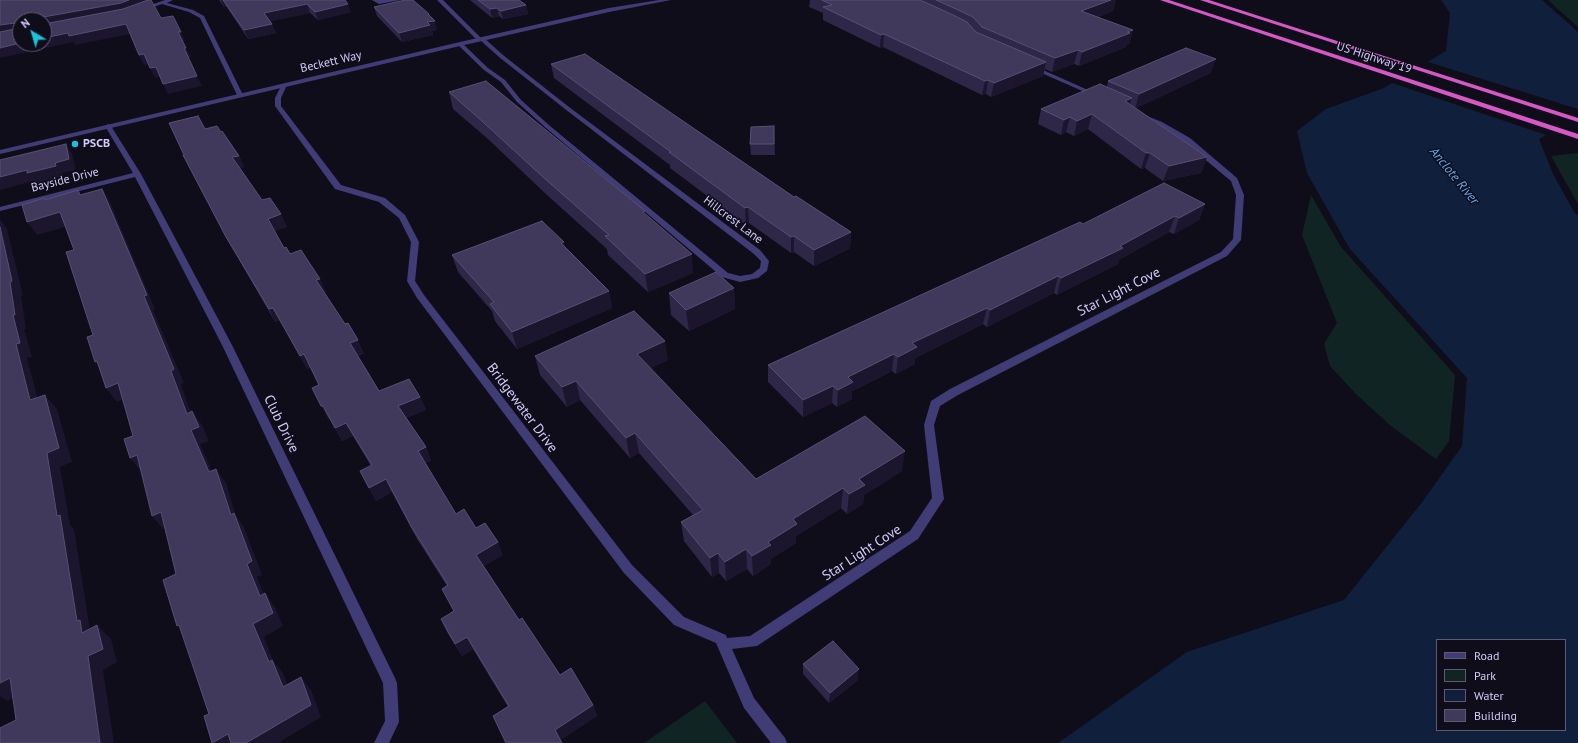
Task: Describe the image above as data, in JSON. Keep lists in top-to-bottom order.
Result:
{
  "streets": {
    "highway": ["US Highway 19"],
    "street": [
      "Beckett Way",
      "Bayside Drive",
      "Hillcrest Lane",
      "Star Light Cove",
      "Bridgewater Drive",
      "Club Drive"
    ]
  },
  "crossings": [
    ["Beckett Way", "Hillcrest Lane"],
    ["Beckett Way", "Bridgewater Drive"],
    ["Beckett Way", "Club Drive"],
    ["Bayside Drive", "Club Drive"],
    ["Star Light Cove", "Bridgewater Drive"]
  ],
  "water": ["Anclote River"],
  "places": ["PSCB"],
  "legend": [
    "Road",
    "Park",
    "Water",
    "Building"
  ],
  "north": "top left"
}
